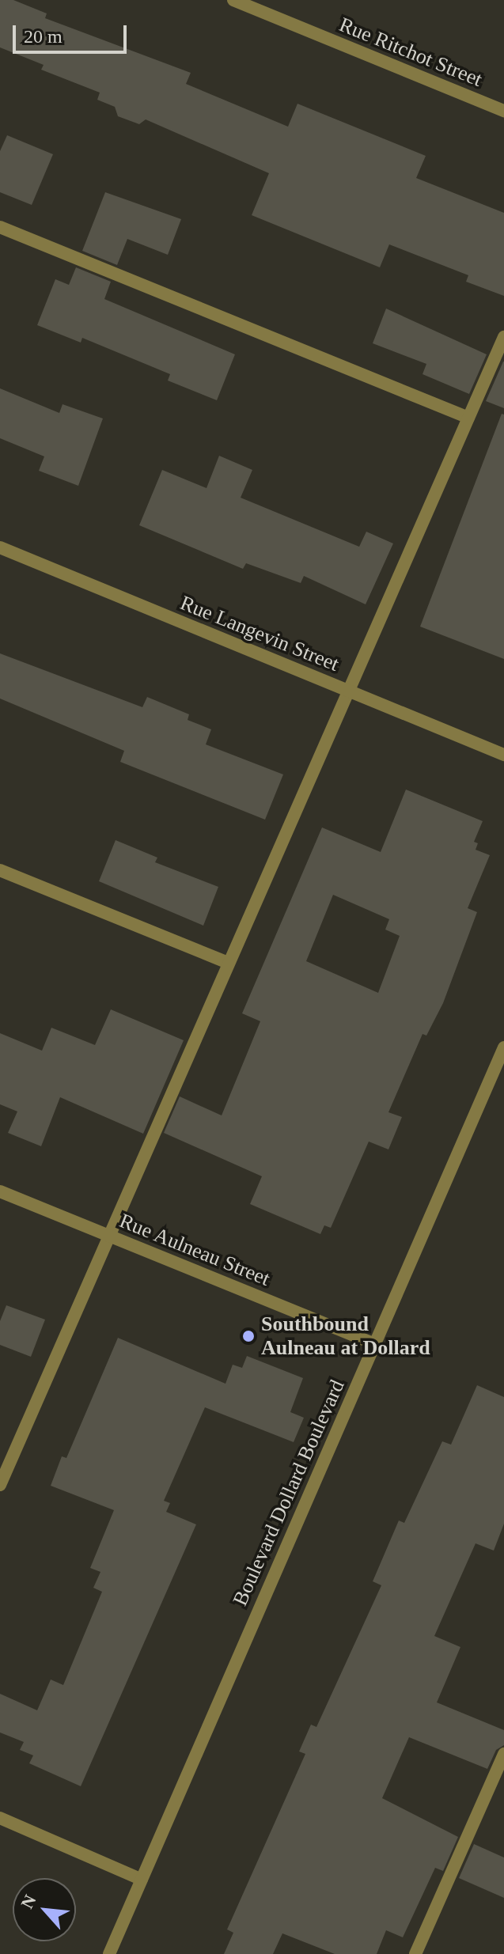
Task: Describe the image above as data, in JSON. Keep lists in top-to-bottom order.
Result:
{
  "streets": {
    "street": [
      "Rue Ritchot Street",
      "Rue Langevin Street",
      "Rue Aulneau Street",
      "Boulevard Dollard Boulevard"
    ]
  },
  "crossings": [
    ["Rue Aulneau Street", "Boulevard Dollard Boulevard"]
  ],
  "places": ["Southbound Aulneau at Dollard"],
  "scale_bar": "20 m",
  "north": "top left"
}
